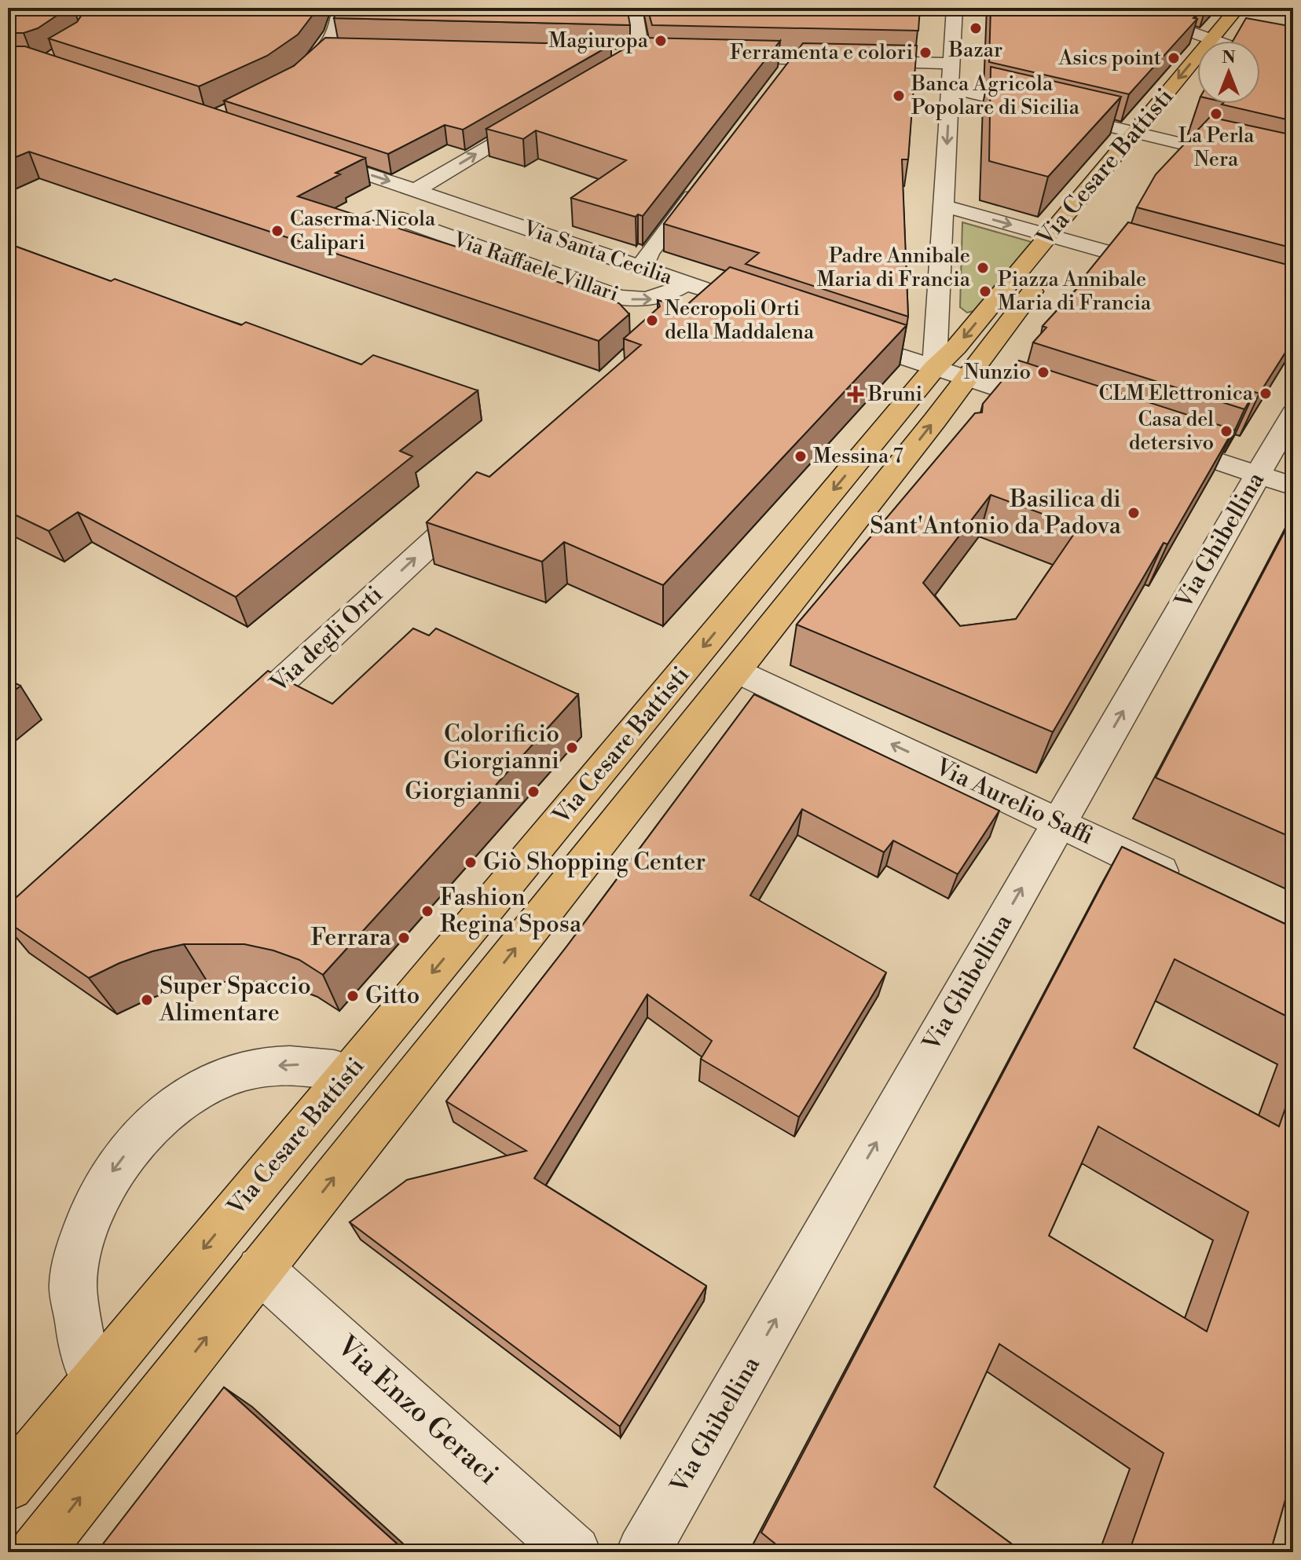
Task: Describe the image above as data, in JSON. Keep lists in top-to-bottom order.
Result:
{
  "streets": {
    "main road": ["Via Cesare Battisti"],
    "street": [
      "Via Santa Cecilia",
      "Via Raffaele Villari",
      "Via Ghibellina",
      "Via degli Orti",
      "Via Aurelio Saffi",
      "Via Enzo Geraci"
    ]
  },
  "crossings": [
    ["Via Cesare Battisti", "Via Aurelio Saffi"],
    ["Via Cesare Battisti", "Via Enzo Geraci"],
    ["Via Santa Cecilia", "Via Raffaele Villari"],
    ["Via Ghibellina", "Via Aurelio Saffi"]
  ],
  "one_way": ["Via Ghibellina", "Via degli Orti", "Via Aurelio Saffi"],
  "places": {
    "other": [
      "Bazar",
      "Magiuropa",
      "Ferramenta e colori",
      "Asics point",
      "Banca Agricola Popolare di Sicilia",
      "La Perla Nera",
      "Caserma Nicola Calipari",
      "Padre Annibale Maria di Francia",
      "Piazza Annibale Maria di Francia",
      "Necropoli Orti della Maddalena",
      "Nunzio",
      "CLM Elettronica",
      "Casa del detersivo",
      "Messina 7",
      "Basilica di Sant'Antonio da Padova",
      "Colorificio Giorgianni",
      "Giorgianni",
      "Giò Shopping Center",
      "Fashion Regina Sposa",
      "Ferrara",
      "Gitto",
      "Super Spaccio Alimentare"
    ],
    "health": ["Bruni"]
  },
  "north": "top"
}
